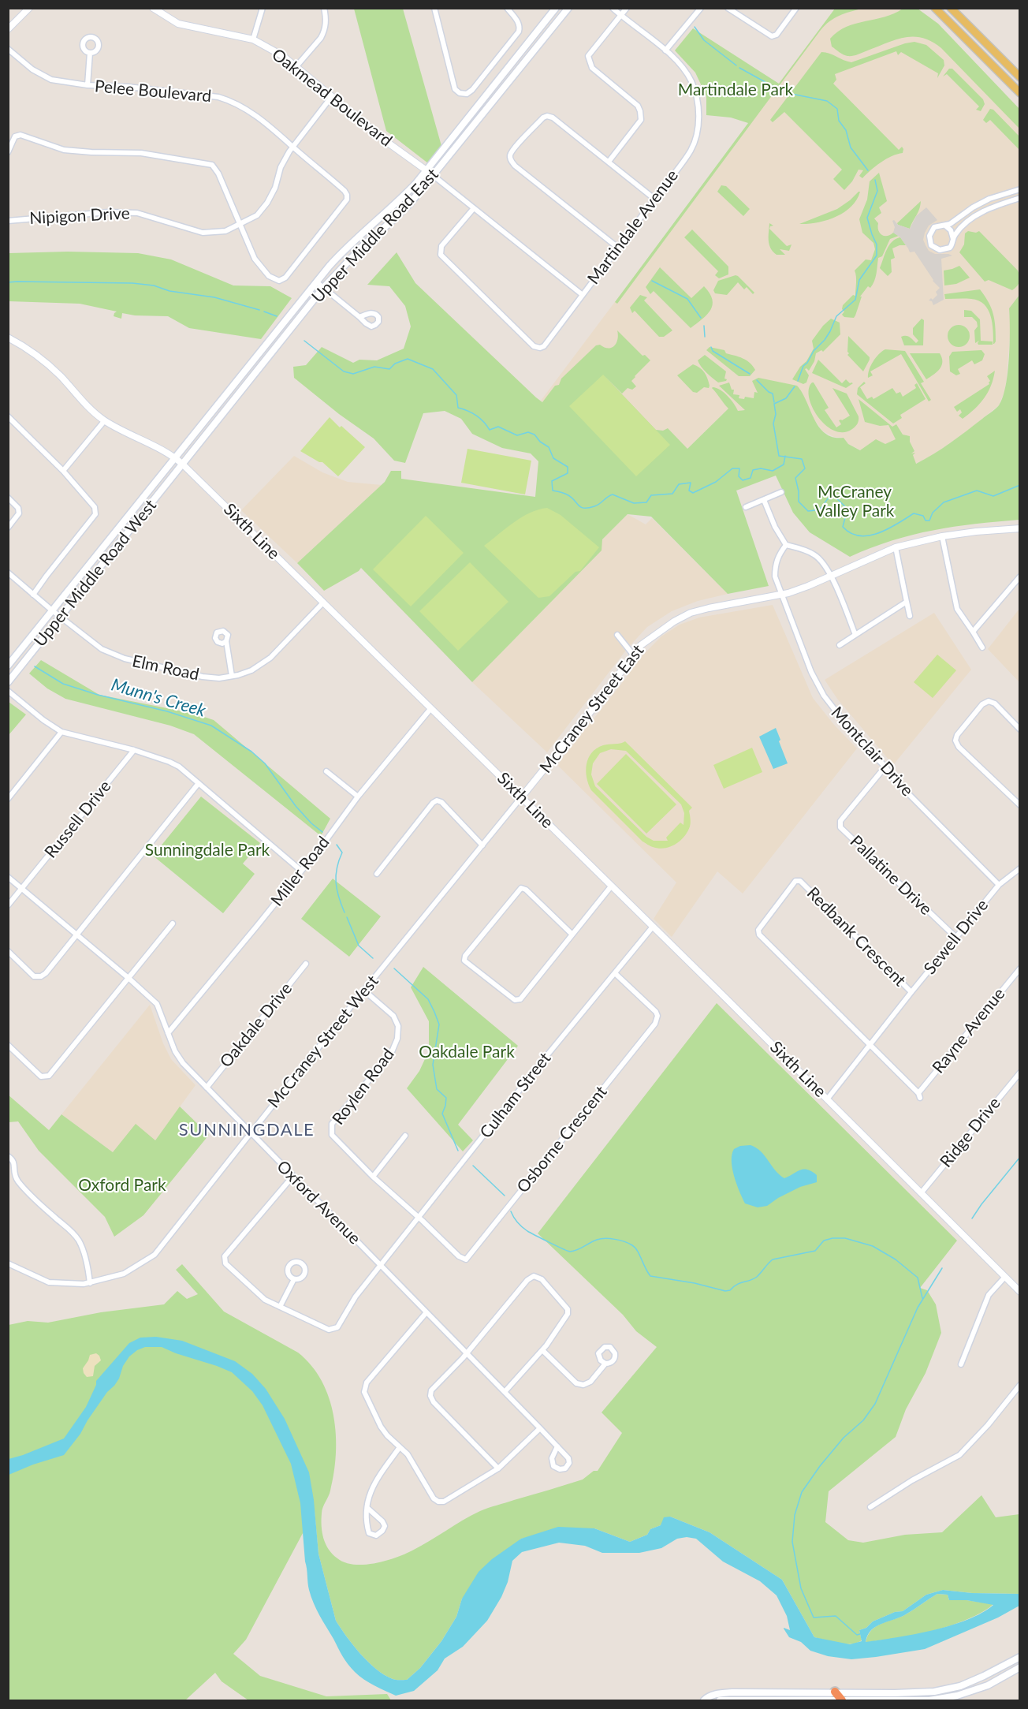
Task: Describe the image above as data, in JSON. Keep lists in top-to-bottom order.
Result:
{
  "streets": {
    "main road": ["Upper Middle Road East", "Upper Middle Road West"],
    "street": [
      "Pelee Boulevard",
      "Oakmead Boulevard",
      "Nipigon Drive",
      "Martindale Avenue",
      "Sixth Line",
      "Elm Road",
      "McCraney Street East",
      "Montclair Drive",
      "Russell Drive",
      "Miller Road",
      "Pallatine Drive",
      "Redbank Crescent",
      "Sewell Drive",
      "Oakdale Drive",
      "Rayne Avenue",
      "McCraney Street West",
      "Roylen Road",
      "Culham Street",
      "Ridge Drive",
      "Osborne Crescent",
      "Oxford Avenue"
    ]
  },
  "crossings": [
    ["Pelee Boulevard", "Nipigon Drive"],
    ["Oakmead Boulevard", "Nipigon Drive"],
    ["Oakmead Boulevard", "Martindale Avenue"],
    ["Oakmead Boulevard", "Upper Middle Road East"],
    ["Martindale Avenue", "Upper Middle Road East"],
    ["Upper Middle Road East", "Sixth Line"],
    ["Upper Middle Road East", "Upper Middle Road West"],
    ["Sixth Line", "Upper Middle Road West"],
    ["Sixth Line", "Elm Road"],
    ["Sixth Line", "McCraney Street East"],
    ["Sixth Line", "Miller Road"],
    ["Sixth Line", "Sewell Drive"],
    ["Sixth Line", "McCraney Street West"],
    ["Sixth Line", "Culham Street"],
    ["Sixth Line", "Ridge Drive"],
    ["Upper Middle Road West", "Elm Road"],
    ["McCraney Street East", "Montclair Drive"],
    ["McCraney Street East", "McCraney Street West"],
    ["Montclair Drive", "Pallatine Drive"],
    ["Montclair Drive", "Sewell Drive"],
    ["Russell Drive", "Oxford Avenue"],
    ["Miller Road", "Oxford Avenue"],
    ["Pallatine Drive", "Sewell Drive"],
    ["Redbank Crescent", "Sewell Drive"],
    ["Redbank Crescent", "Rayne Avenue"],
    ["Sewell Drive", "Rayne Avenue"],
    ["Oakdale Drive", "Oxford Avenue"],
    ["McCraney Street West", "Roylen Road"],
    ["McCraney Street West", "Oxford Avenue"],
    ["Roylen Road", "Culham Street"],
    ["Roylen Road", "Osborne Crescent"],
    ["Culham Street", "Osborne Crescent"],
    ["Culham Street", "Oxford Avenue"]
  ],
  "districts": ["SUNNINGDALE"],
  "water": ["Munn's Creek"],
  "parks": [
    "Martindale Park",
    "McCraney Valley Park",
    "Sunningdale Park",
    "Oakdale Park",
    "Oxford Park"
  ]
}
